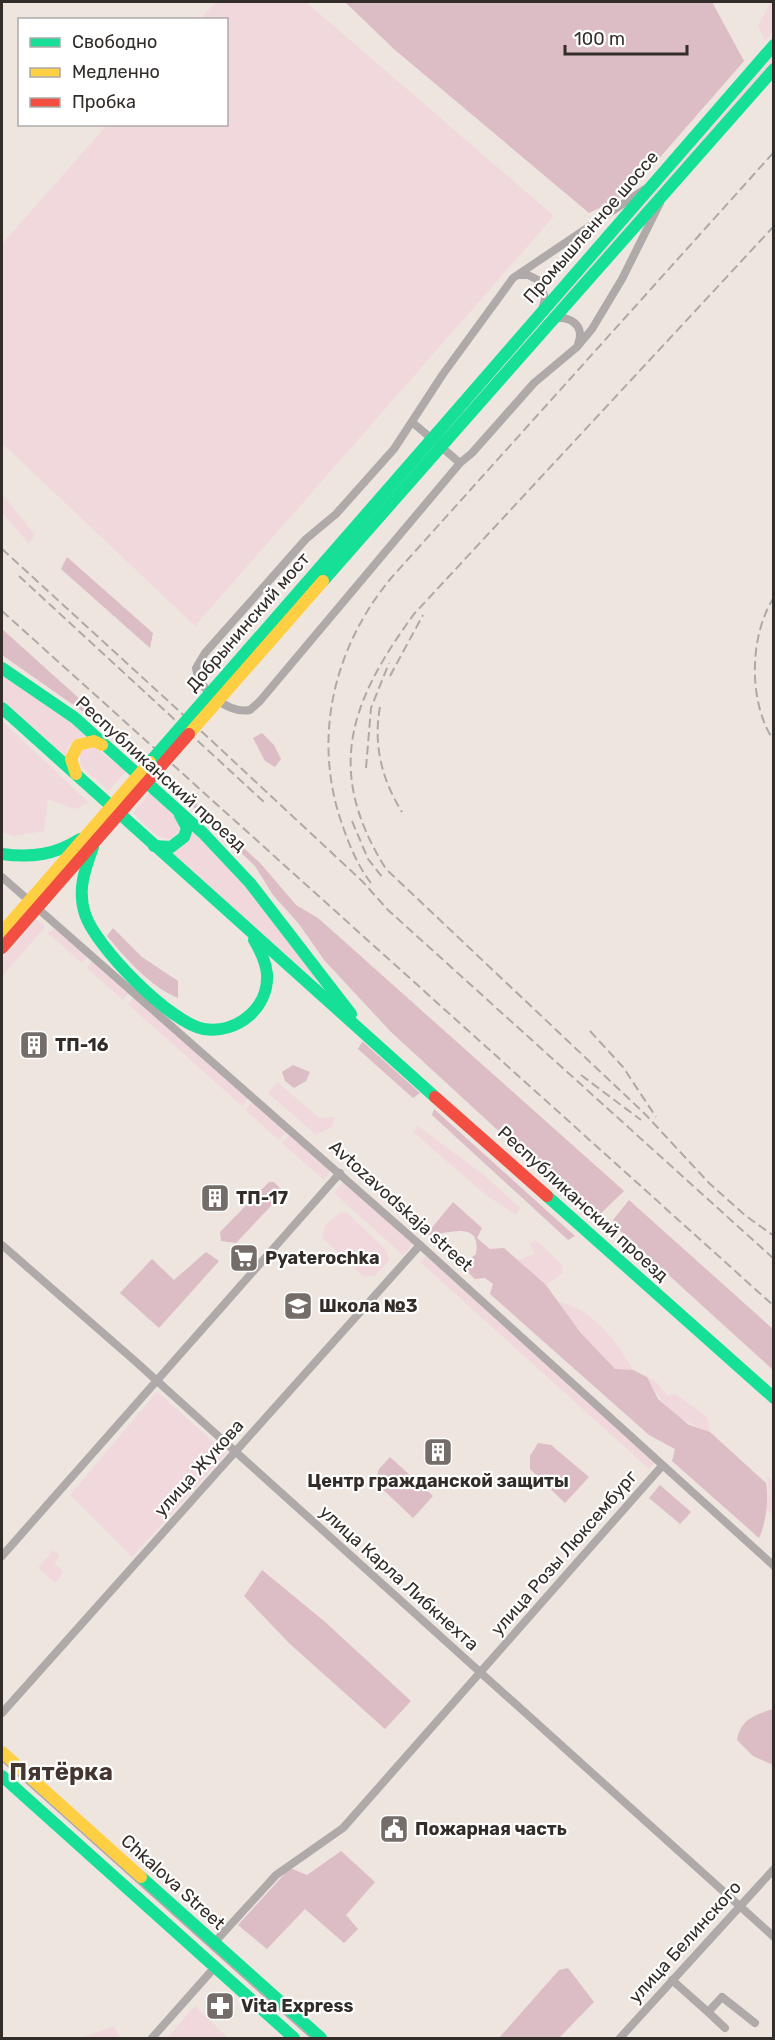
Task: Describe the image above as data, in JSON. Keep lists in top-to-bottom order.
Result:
{
  "streets": {
    "main road": [
      "Промышленное шоссе",
      "Добрынинский мост",
      "Республиканский проезд",
      "Chkalova Street"
    ],
    "street": [
      "Avtozavodskaja street",
      "улица Жукова",
      "улица Розы Люксембург",
      "улица Карла Либкнехта",
      "улица Белинского"
    ]
  },
  "crossings": [
    ["Промышленное шоссе", "Добрынинский мост"],
    ["Avtozavodskaja street", "улица Жукова"],
    ["Avtozavodskaja street", "улица Розы Люксембург"],
    ["улица Жукова", "улица Карла Либкнехта"],
    ["улица Розы Люксембург", "улица Карла Либкнехта"],
    ["улица Розы Люксембург", "Chkalova Street"],
    ["улица Карла Либкнехта", "улица Белинского"]
  ],
  "districts": ["Пятёрка"],
  "places": {
    "building": ["ТП-16", "ТП-17", "Центр гражданской защиты"],
    "supermarket": ["Pyaterochka"],
    "school or university": ["Школа №3"],
    "public building": ["Пожарная часть"],
    "pharmacy": ["Vita Express"]
  },
  "legend": ["Свободно", "Медленно", "Пробка"],
  "scale_bar": "100 m"
}
